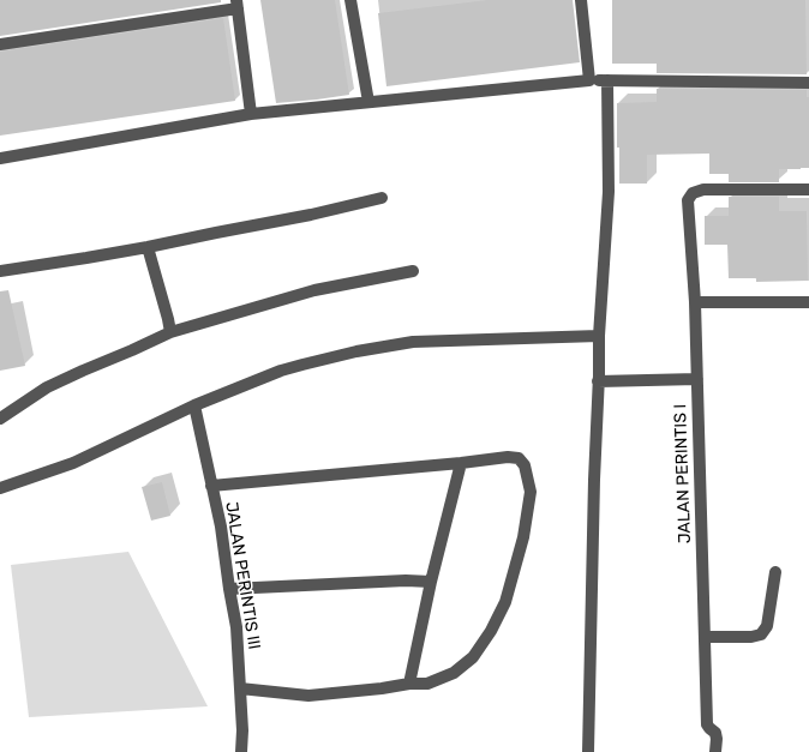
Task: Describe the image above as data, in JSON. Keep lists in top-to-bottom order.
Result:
{
  "streets": {
    "street": ["JALAN PERINTIS I", "JALAN PERINTIS III"]
  }
}
